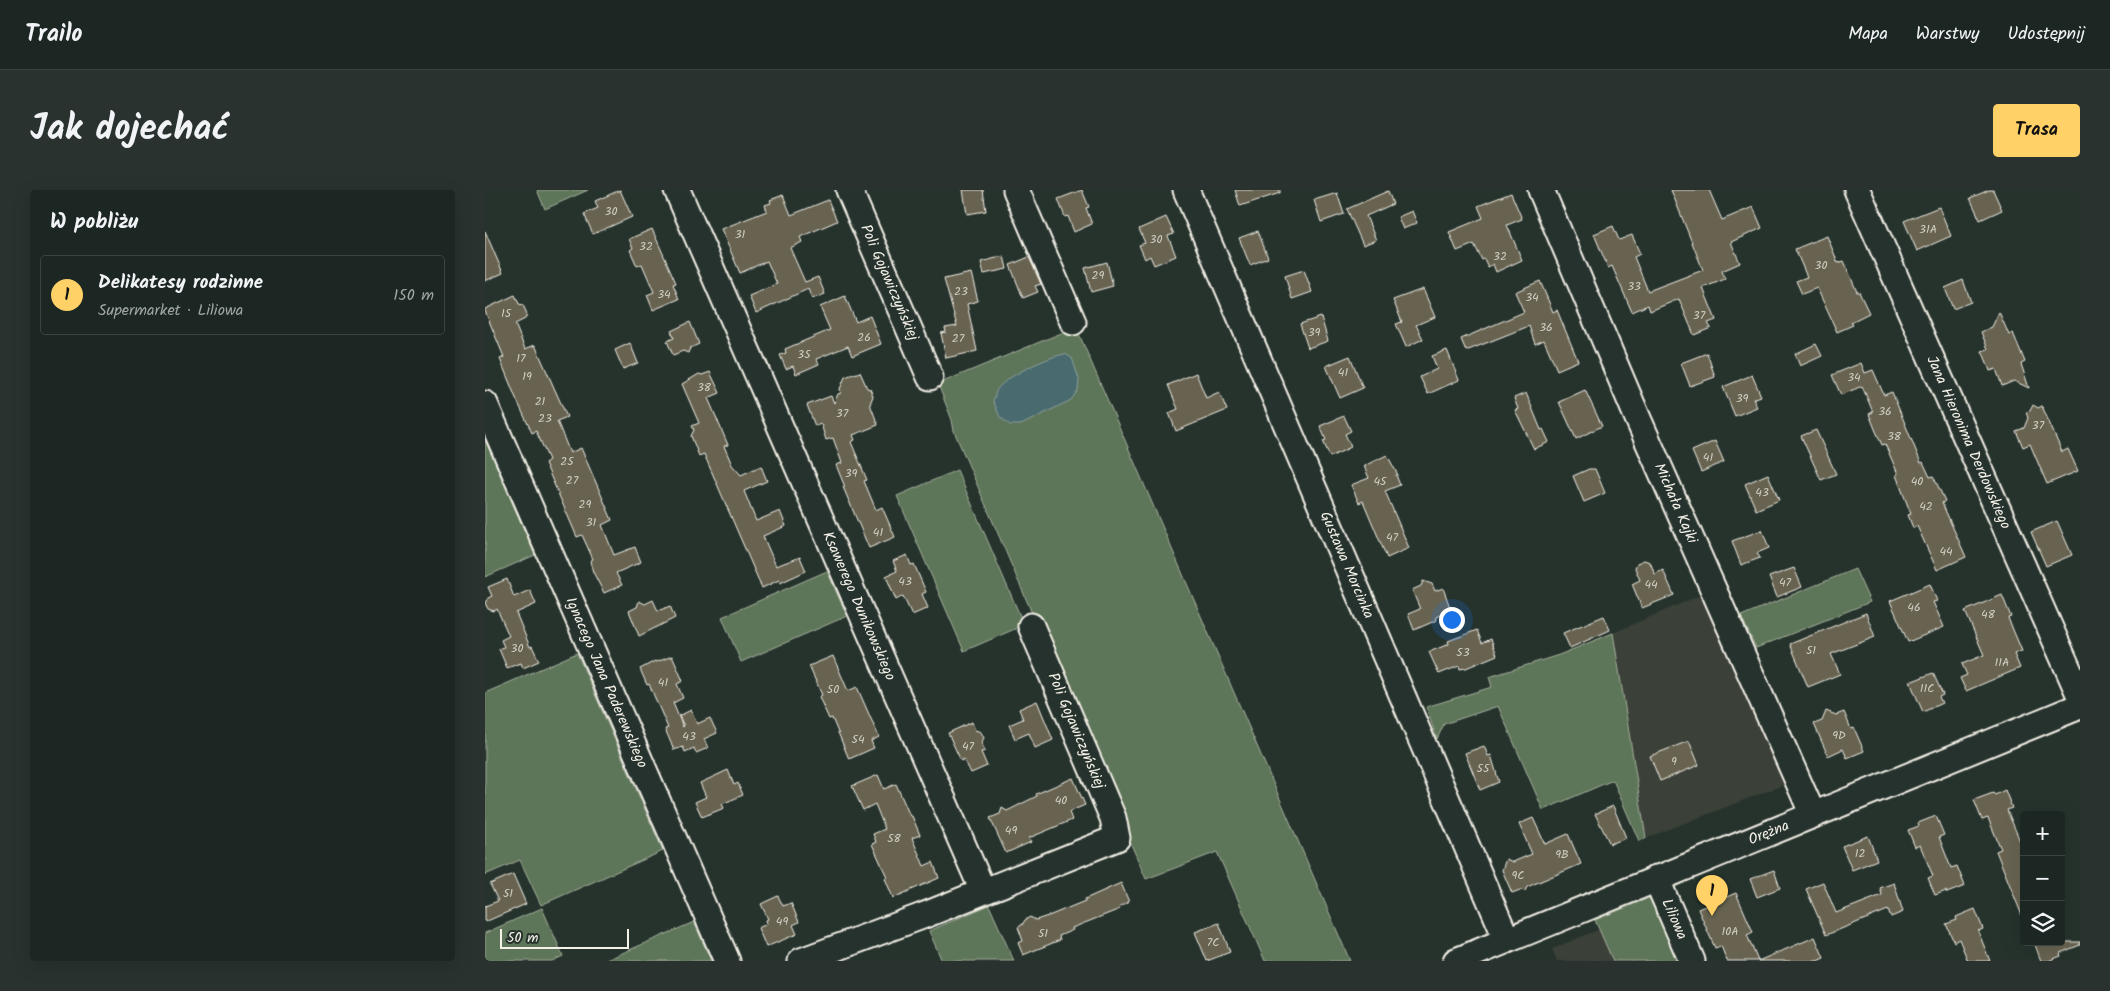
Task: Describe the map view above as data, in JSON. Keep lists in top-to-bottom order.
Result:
{
  "streets": {
    "street": [
      "Poli Gojawiczyńskiej",
      "Jana Hieronima Derdowskiego",
      "Michała Kajki",
      "Gustawa Morcinka",
      "Ksawerego Dunikowskiego",
      "Ignacego Jana Paderewskiego",
      "Orężna",
      "Liliowa"
    ]
  },
  "crossings": [
    ["Poli Gojawiczyńskiej", "Ksawerego Dunikowskiego"],
    ["Michała Kajki", "Orężna"],
    ["Gustawa Morcinka", "Orężna"],
    ["Orężna", "Liliowa"]
  ],
  "house_numbers": [
    "30",
    "31A",
    "31",
    "30",
    "32",
    "32",
    "30",
    "29",
    "33",
    "23",
    "34",
    "34",
    "15",
    "37",
    "36",
    "39",
    "26",
    "27",
    "35",
    "17",
    "41",
    "19",
    "34",
    "38",
    "39",
    "21",
    "36",
    "37",
    "23",
    "37",
    "38",
    "41",
    "25",
    "39",
    "27",
    "45",
    "40",
    "43",
    "29",
    "42",
    "31",
    "41",
    "47",
    "44",
    "43",
    "47",
    "44",
    "46",
    "48",
    "30",
    "51",
    "53",
    "11A",
    "41",
    "11C",
    "50",
    "9D",
    "43",
    "54",
    "47",
    "9",
    "55",
    "40",
    "49",
    "58",
    "12",
    "9B",
    "9C",
    "51",
    "49",
    "10A",
    "51",
    "7C"
  ],
  "scale_bar": "50 m",
  "page": {
    "header": "Trailo",
    "nav": ["Mapa", "Warstwy", "Udostępnij"],
    "title": "Jak dojechać",
    "buttons": "Trasa",
    "heading": "W pobliżu",
    "list": [
      {
        "mark": "1",
        "name": "Delikatesy rodzinne",
        "note": "Supermarket · Liliowa",
        "value": "150 m"
      }
    ],
    "map_buttons": ["+", "−"],
    "pins": "1",
    "scale": "50 m"
  }
}
